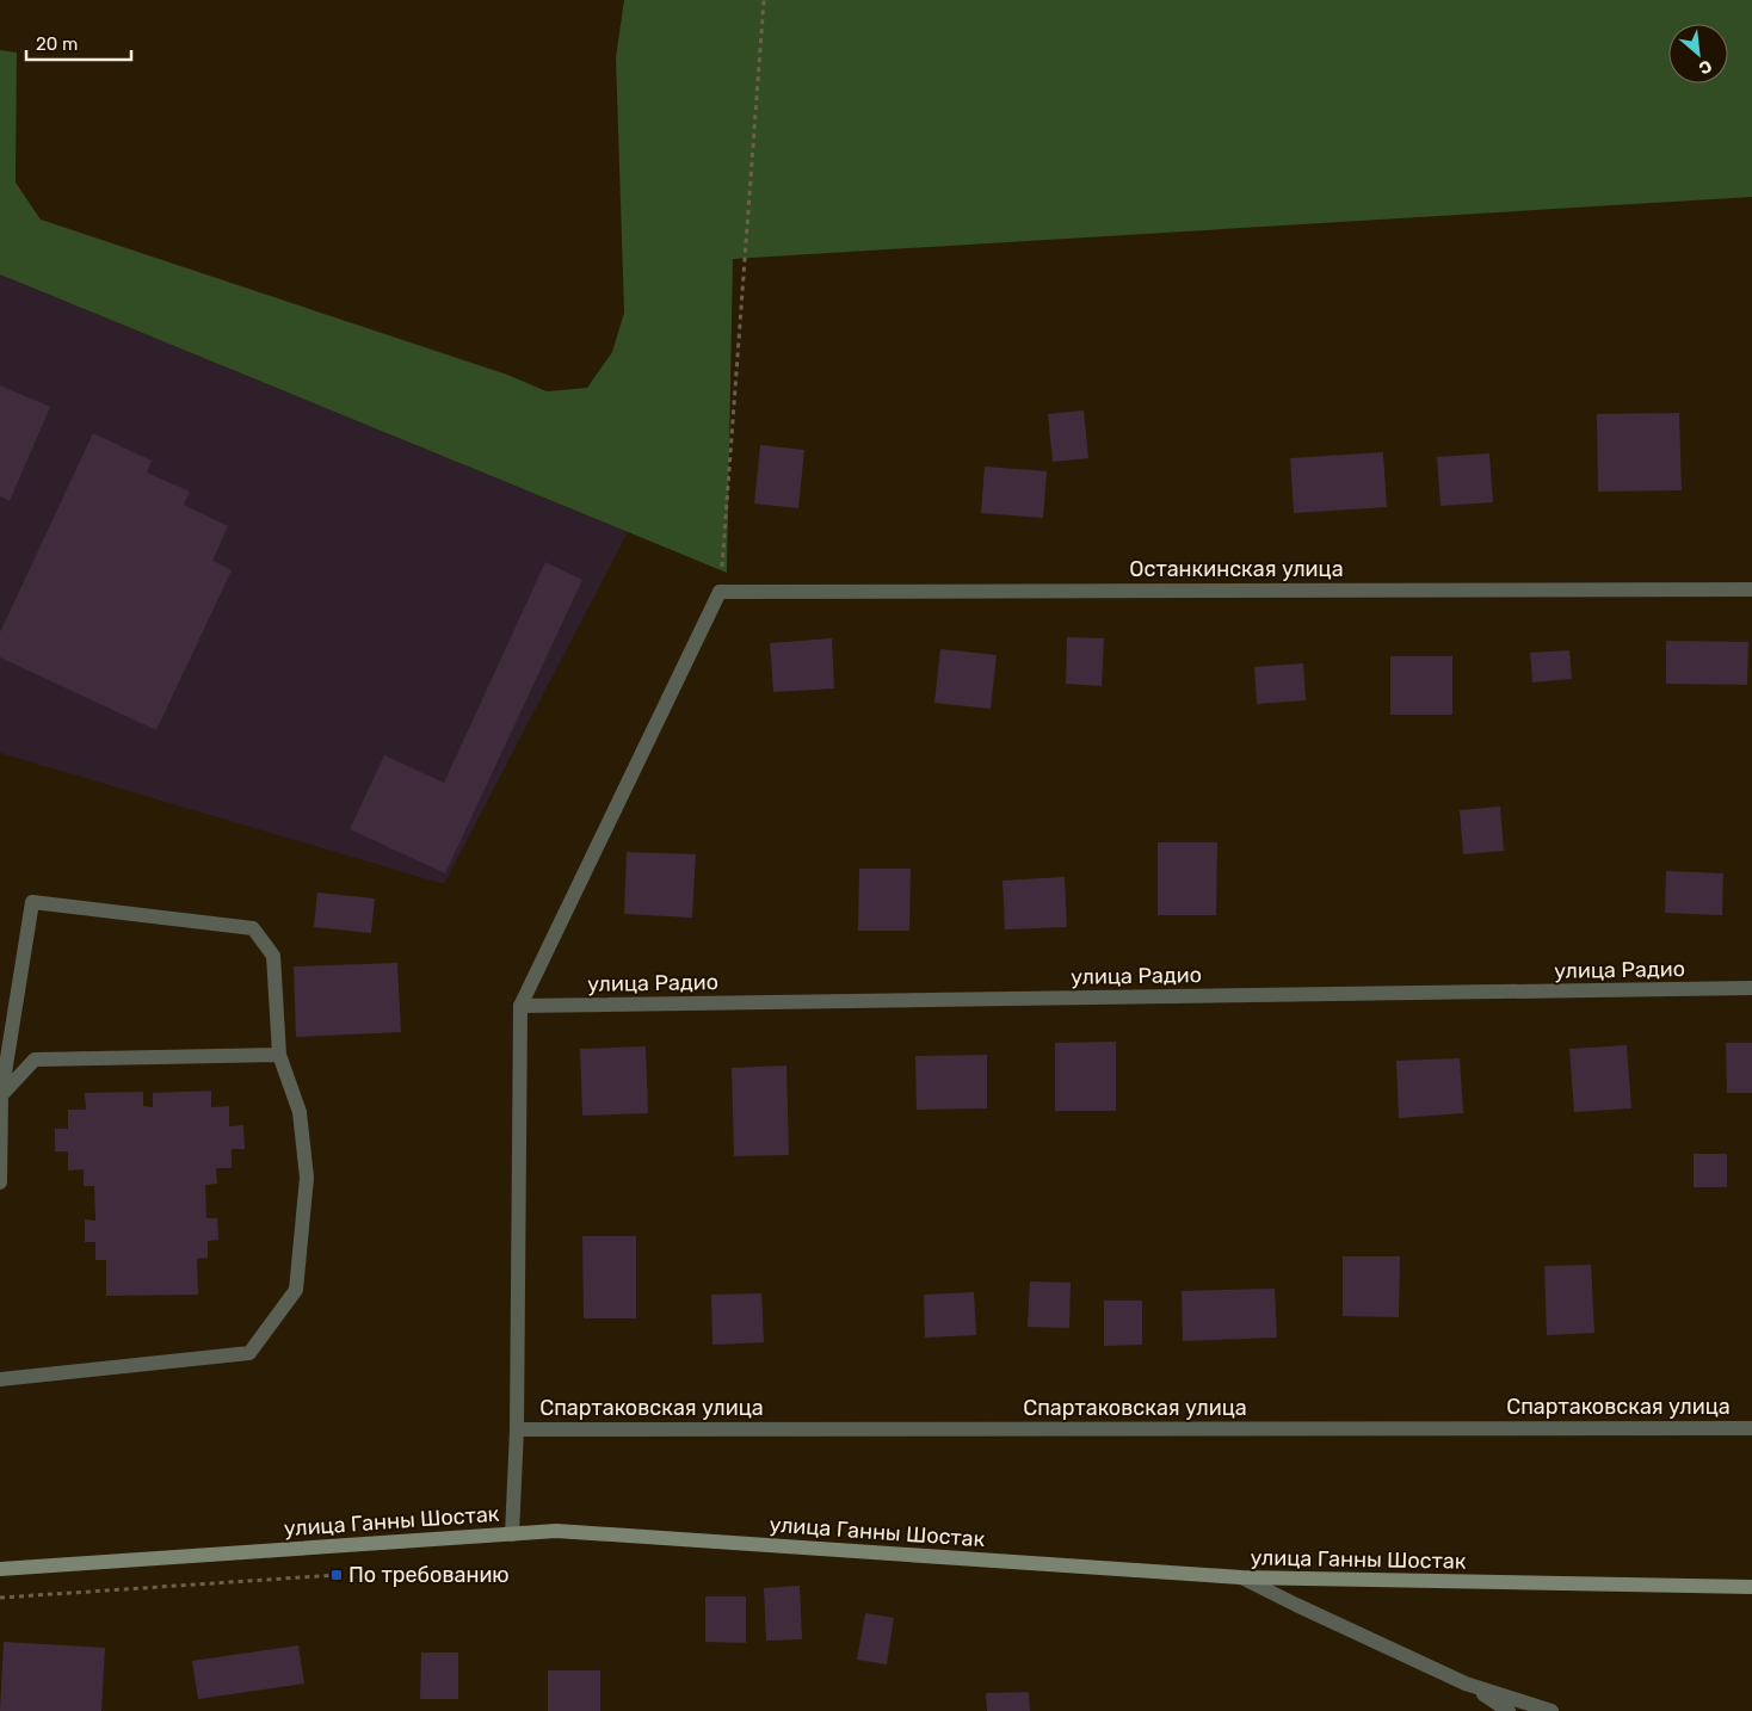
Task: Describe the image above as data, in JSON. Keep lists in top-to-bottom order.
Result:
{
  "streets": {
    "main road": ["улица Ганны Шостак"],
    "street": ["Останкинская улица", "улица Радио", "Спартаковская улица"]
  },
  "places": {
    "transit": ["По требованию"]
  },
  "scale_bar": "20 m",
  "north": "bottom right"
}
